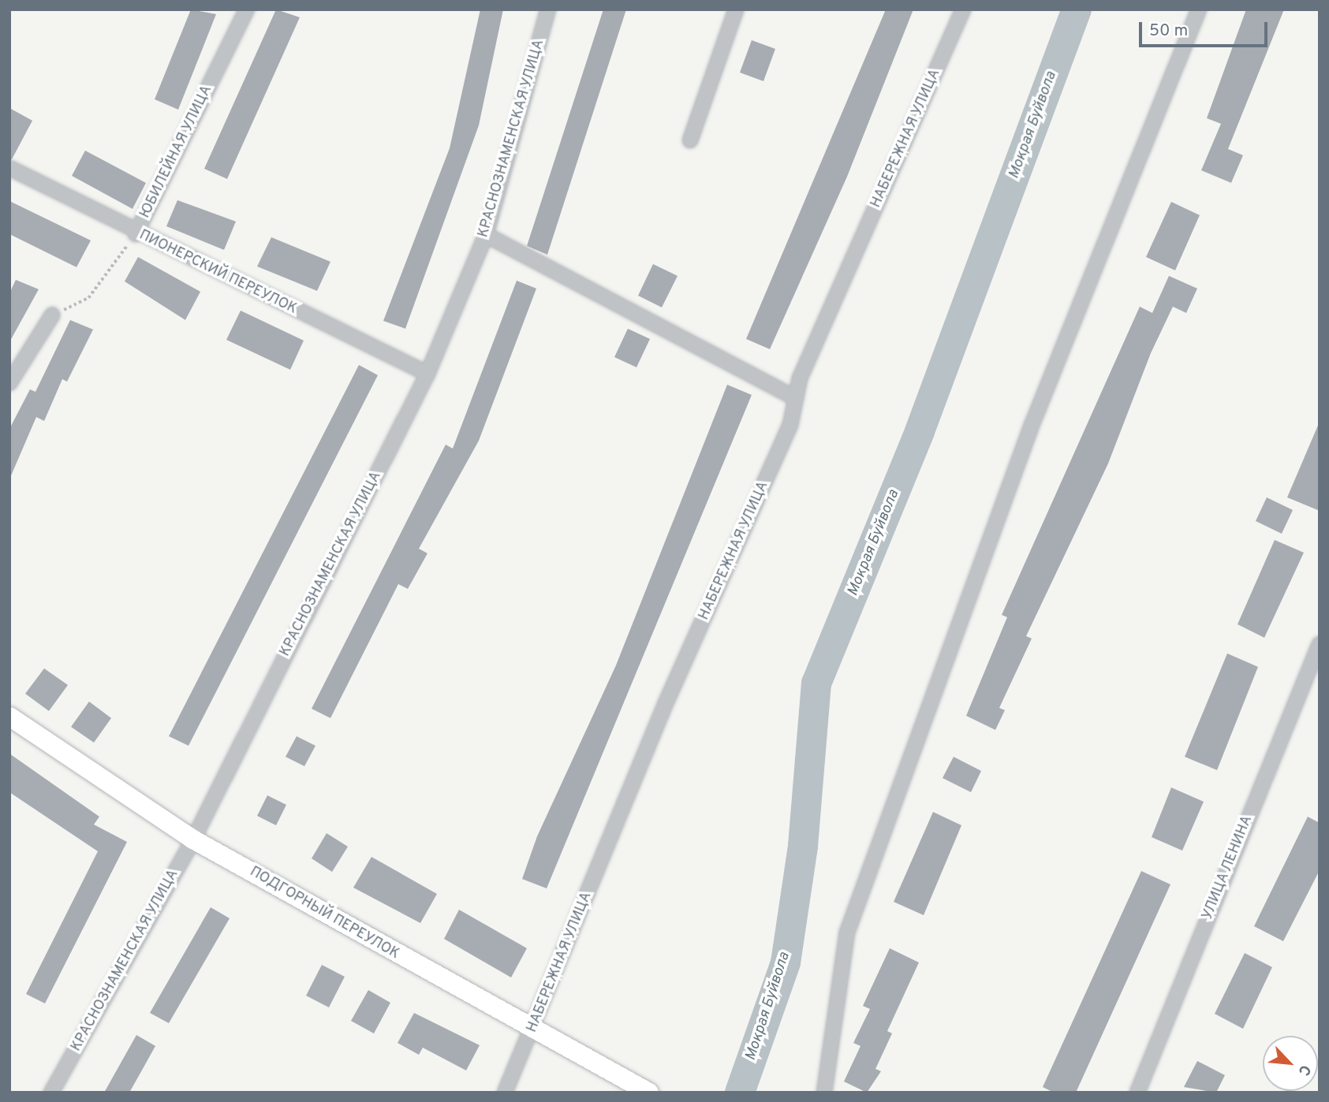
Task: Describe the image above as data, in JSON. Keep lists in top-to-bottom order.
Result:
{
  "streets": {
    "main road": ["ПОДГОРНЫЙ ПЕРЕУЛОК"],
    "street": [
      "КРАСНОЗНАМЕНСКАЯ УЛИЦА",
      "НАБЕРЕЖНАЯ УЛИЦА",
      "ЮБИЛЕЙНАЯ УЛИЦА",
      "ПИОНЕРСКИЙ ПЕРЕУЛОК",
      "УЛИЦА ЛЕНИНА"
    ]
  },
  "crossings": [
    ["КРАСНОЗНАМЕНСКАЯ УЛИЦА", "ПИОНЕРСКИЙ ПЕРЕУЛОК"],
    ["КРАСНОЗНАМЕНСКАЯ УЛИЦА", "ПОДГОРНЫЙ ПЕРЕУЛОК"],
    ["НАБЕРЕЖНАЯ УЛИЦА", "ПОДГОРНЫЙ ПЕРЕУЛОК"],
    ["ЮБИЛЕЙНАЯ УЛИЦА", "ПИОНЕРСКИЙ ПЕРЕУЛОК"]
  ],
  "water": ["Мокрая Буйвола"],
  "scale_bar": "50 m",
  "north": "bottom right"
}
